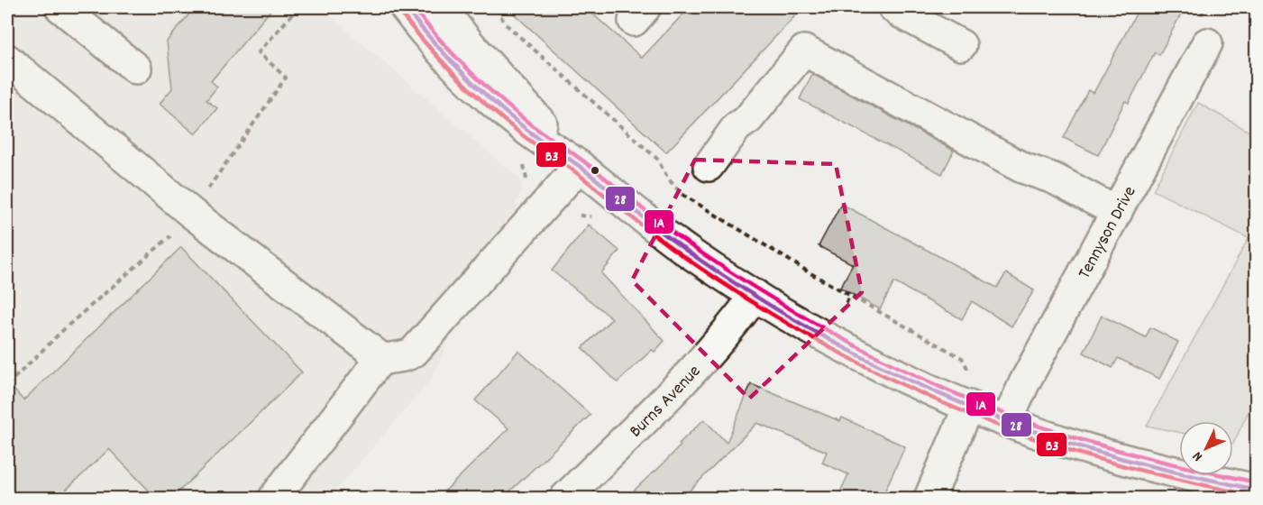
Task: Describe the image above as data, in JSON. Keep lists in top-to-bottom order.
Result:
{
  "streets": {
    "street": ["Tennyson Drive", "Burns Avenue"]
  },
  "lines": ["transit line 28", "transit line 1A", "transit line B3"],
  "north": "bottom left"
}
